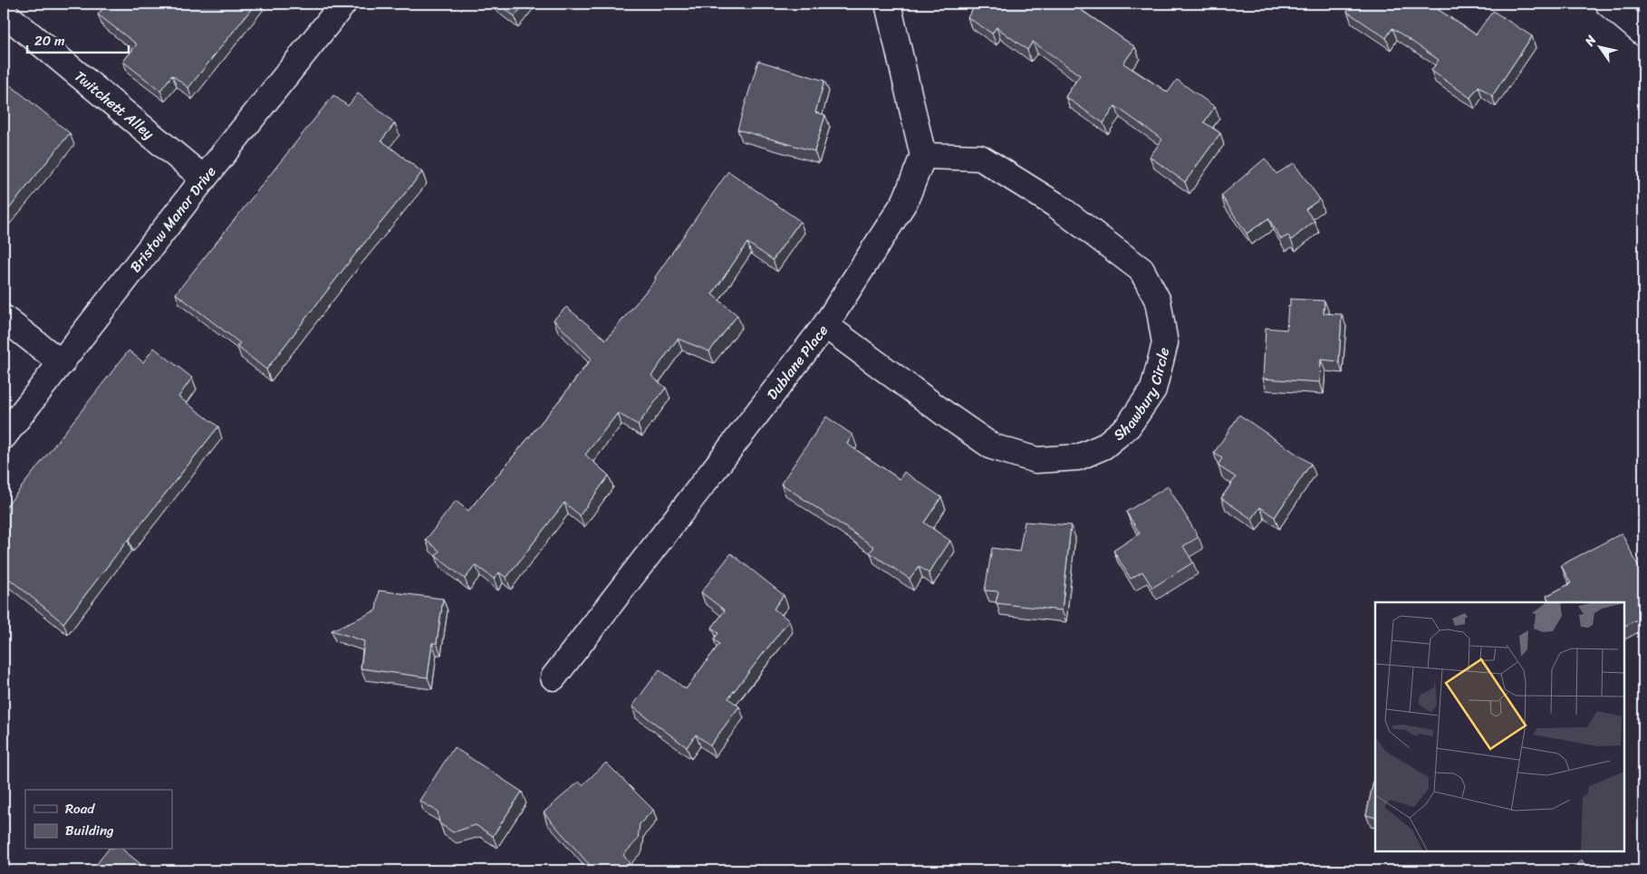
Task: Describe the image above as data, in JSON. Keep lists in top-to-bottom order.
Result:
{
  "streets": {
    "street": [
      "Twitchett Alley",
      "Bristow Manor Drive",
      "Dublane Place",
      "Shawbury Circle"
    ]
  },
  "crossings": [
    ["Twitchett Alley", "Bristow Manor Drive"],
    ["Dublane Place", "Shawbury Circle"]
  ],
  "legend": ["Road", "Building"],
  "scale_bar": "20 m",
  "north": "top left"
}
